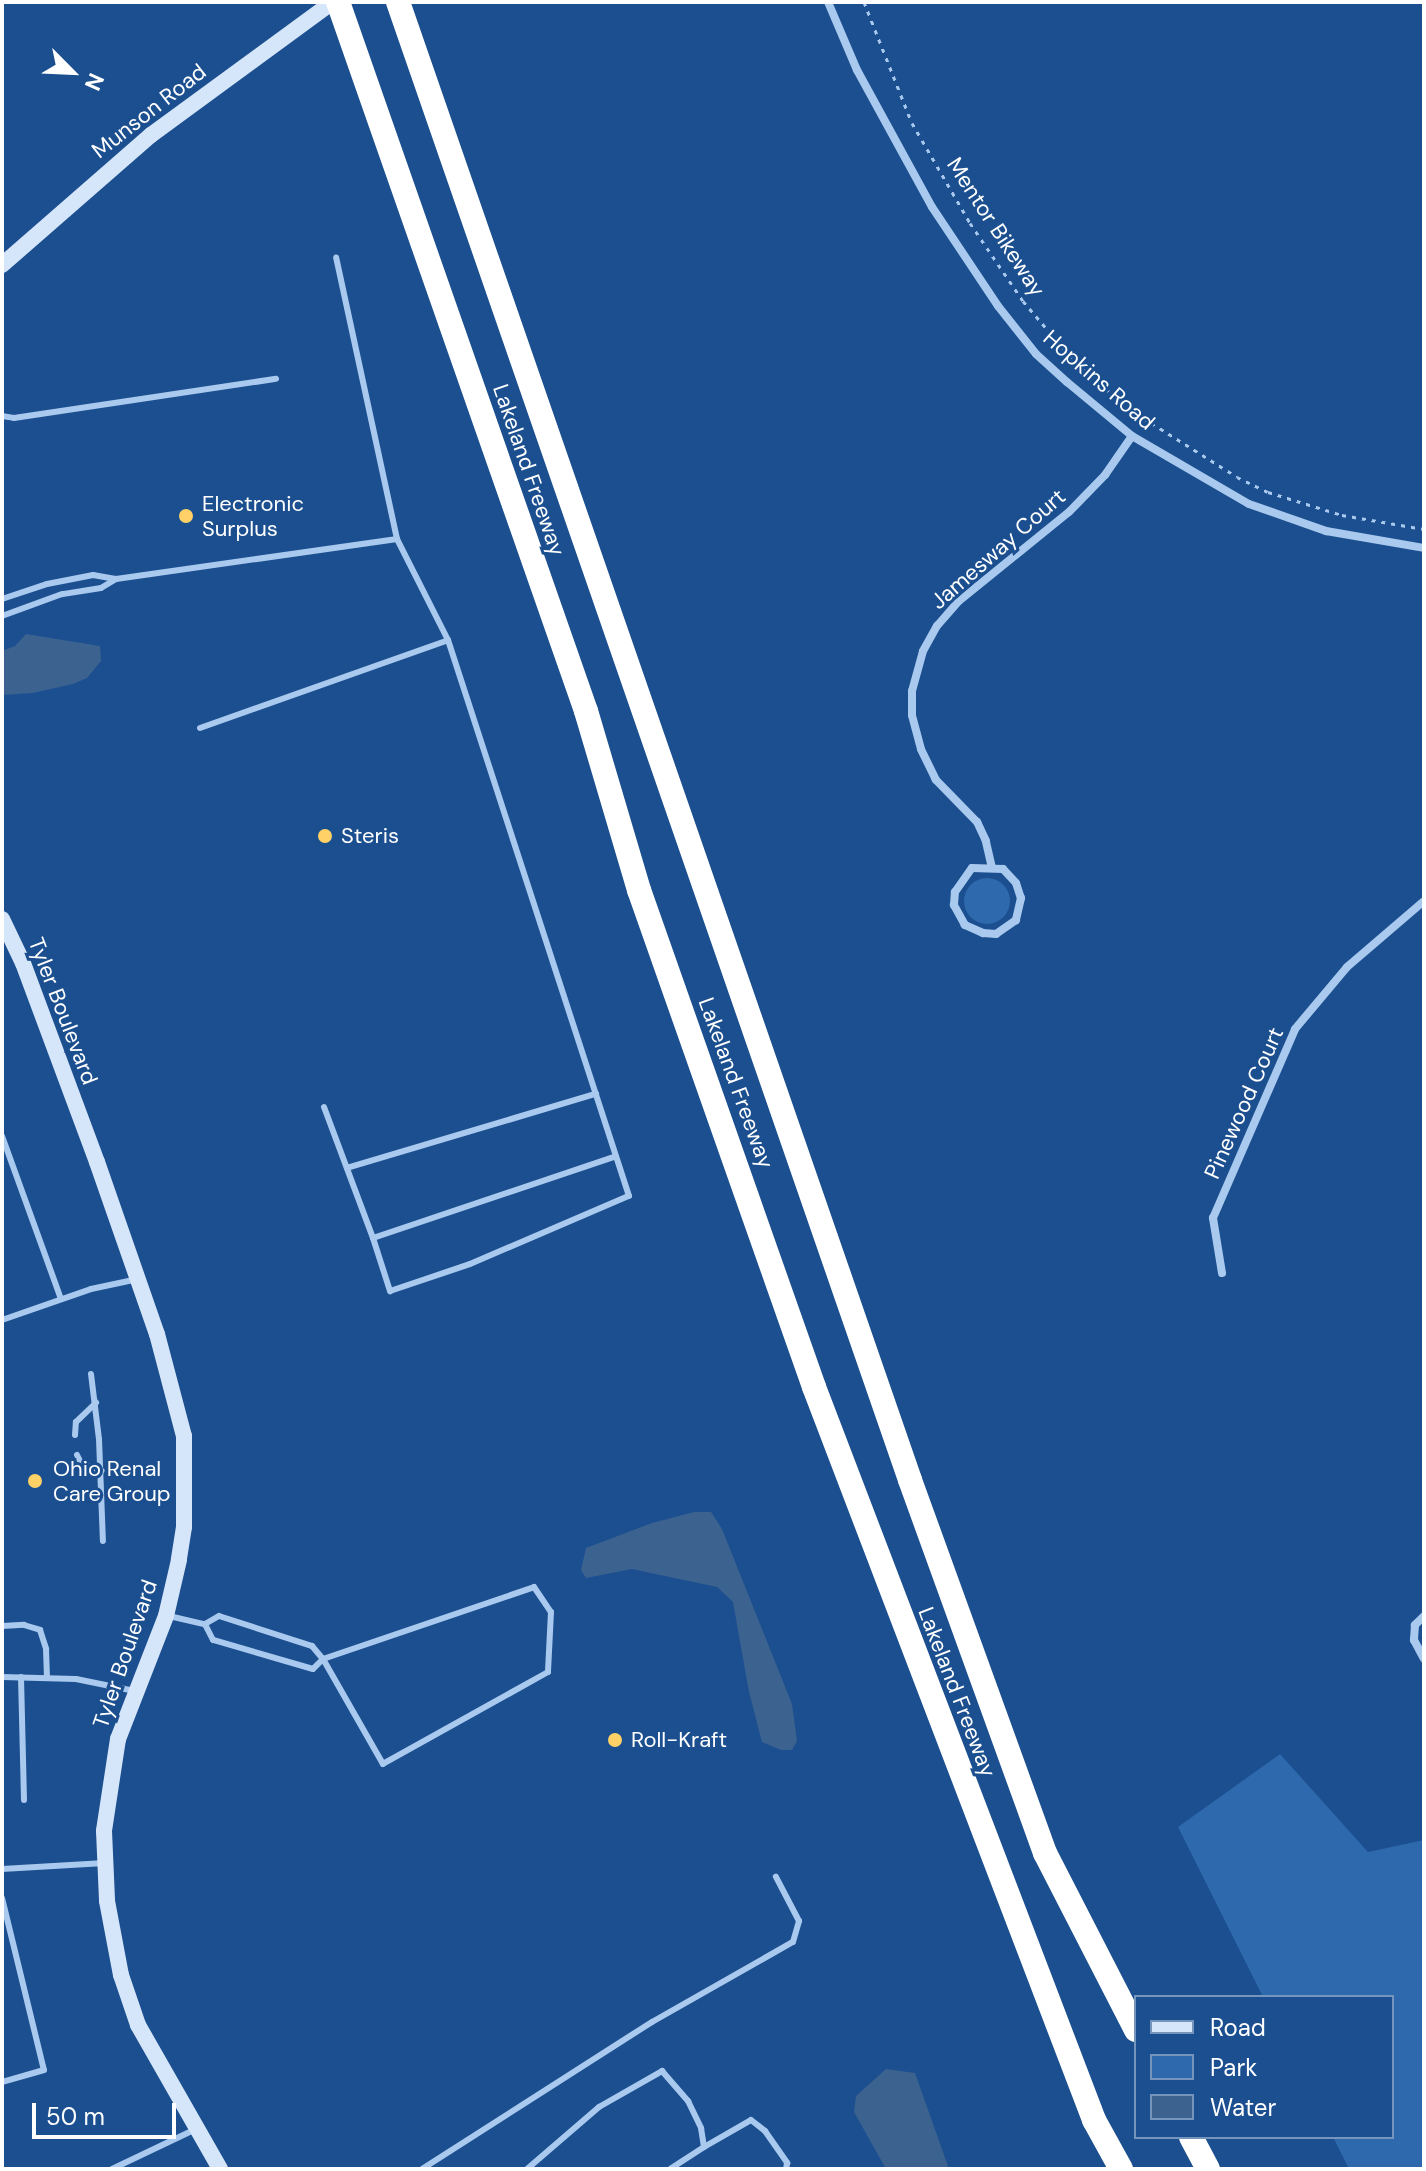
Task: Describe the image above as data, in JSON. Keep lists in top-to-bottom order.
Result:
{
  "streets": {
    "highway": ["Lakeland Freeway"],
    "street": [
      "Munson Road",
      "Hopkins Road",
      "Jamesway Court",
      "Tyler Boulevard",
      "Pinewood Court"
    ],
    "path": ["Mentor Bikeway"]
  },
  "crossings": [
    ["Munson Road", "Lakeland Freeway"],
    ["Hopkins Road", "Jamesway Court"]
  ],
  "places": [
    "Electronic Surplus",
    "Steris",
    "Ohio Renal Care Group",
    "Roll-Kraft"
  ],
  "legend": ["Road", "Park", "Water"],
  "scale_bar": "50 m",
  "north": "bottom right"
}
